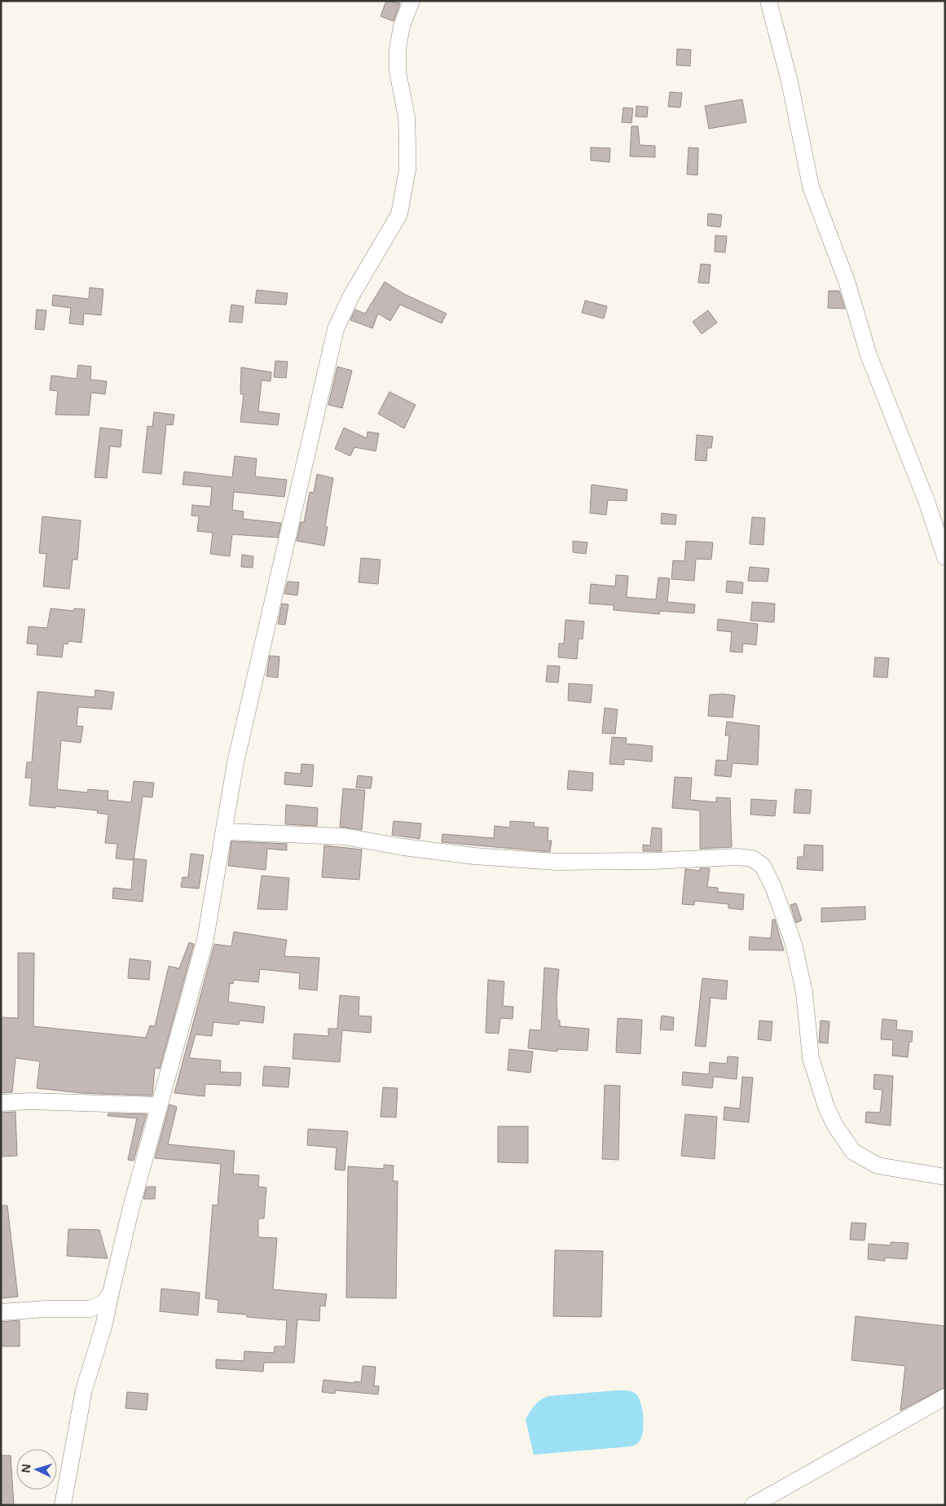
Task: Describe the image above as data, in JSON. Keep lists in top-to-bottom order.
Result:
{
  "north": "left"
}
